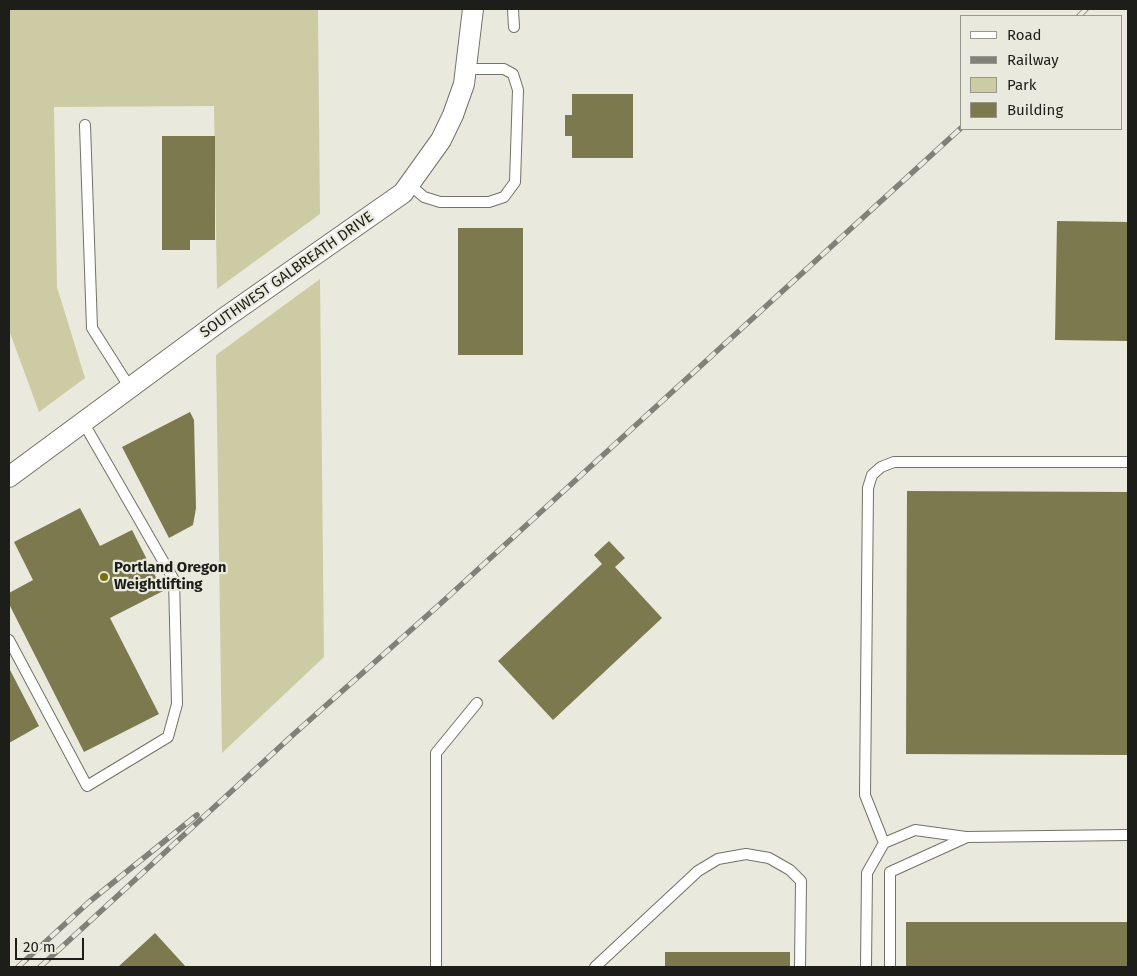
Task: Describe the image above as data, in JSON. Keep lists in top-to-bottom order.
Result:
{
  "streets": {
    "street": ["SOUTHWEST GALBREATH DRIVE"]
  },
  "places": ["Portland Oregon Weightlifting"],
  "legend": [
    "Road",
    "Railway",
    "Park",
    "Building"
  ],
  "scale_bar": "20 m"
}
